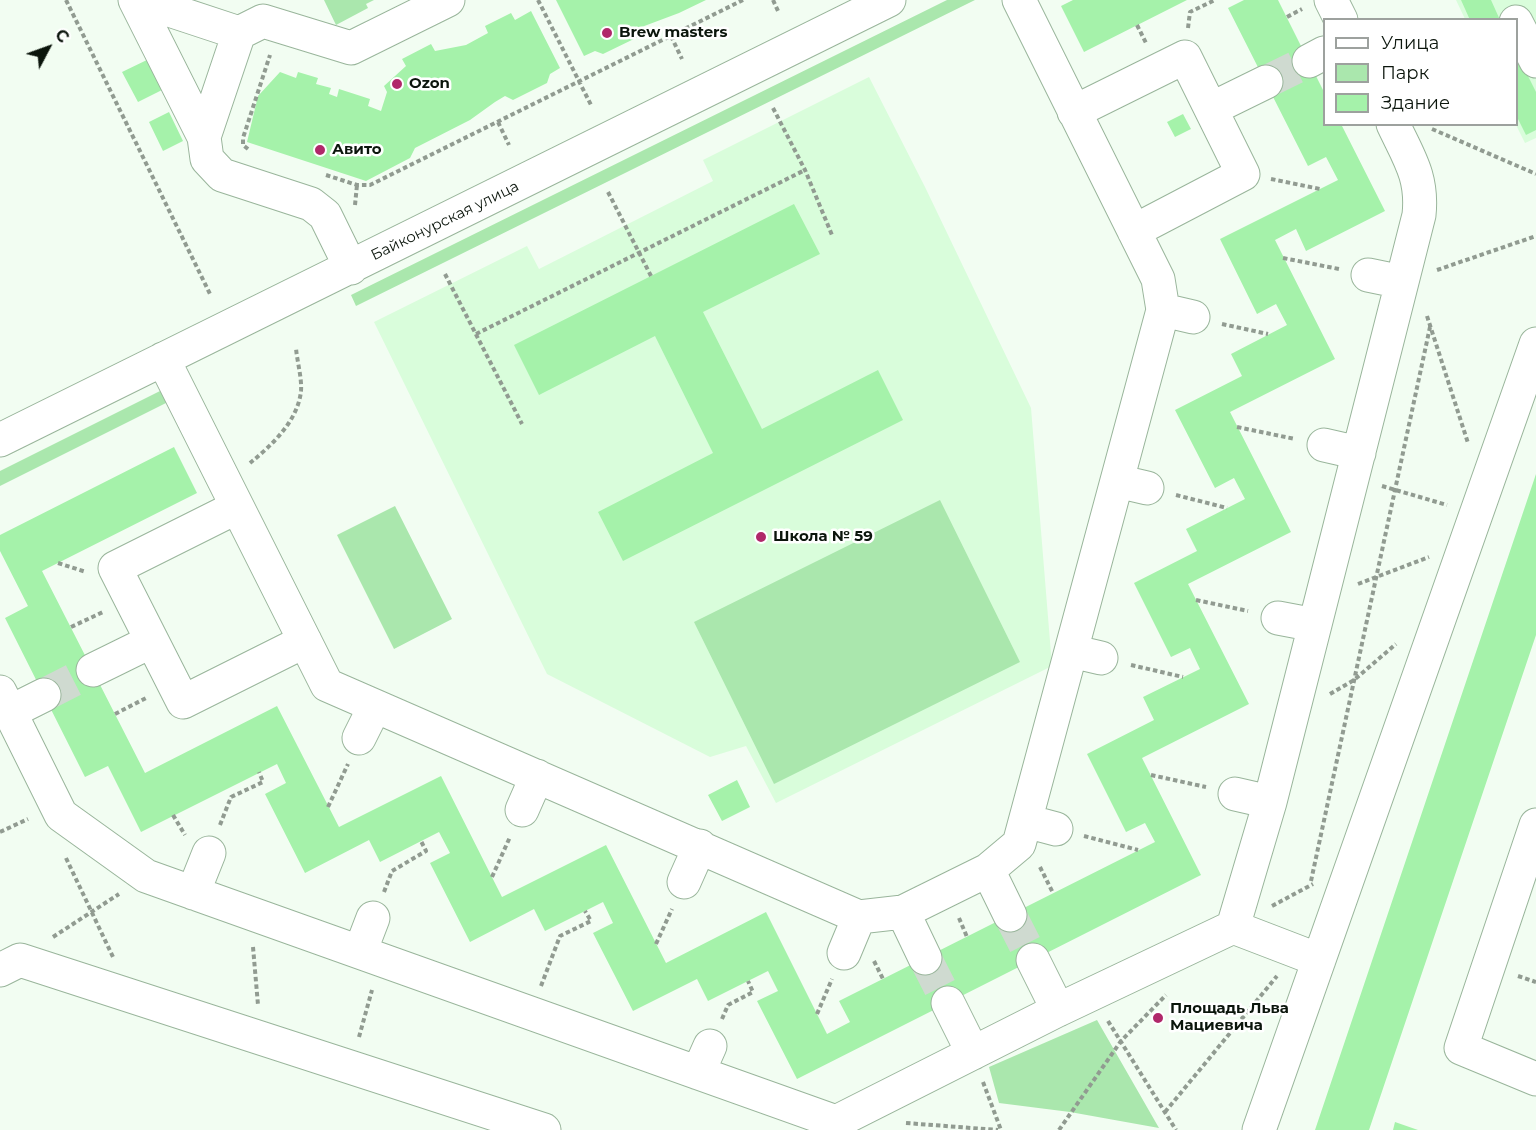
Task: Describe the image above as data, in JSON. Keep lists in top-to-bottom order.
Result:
{
  "streets": {
    "street": ["Байконурская улица"]
  },
  "places": [
    "Brew masters",
    "Ozon",
    "Авито",
    "Школа № 59",
    "Площадь Льва Мациевича"
  ],
  "legend": ["Улица", "Парк", "Здание"],
  "north": "top right"
}
